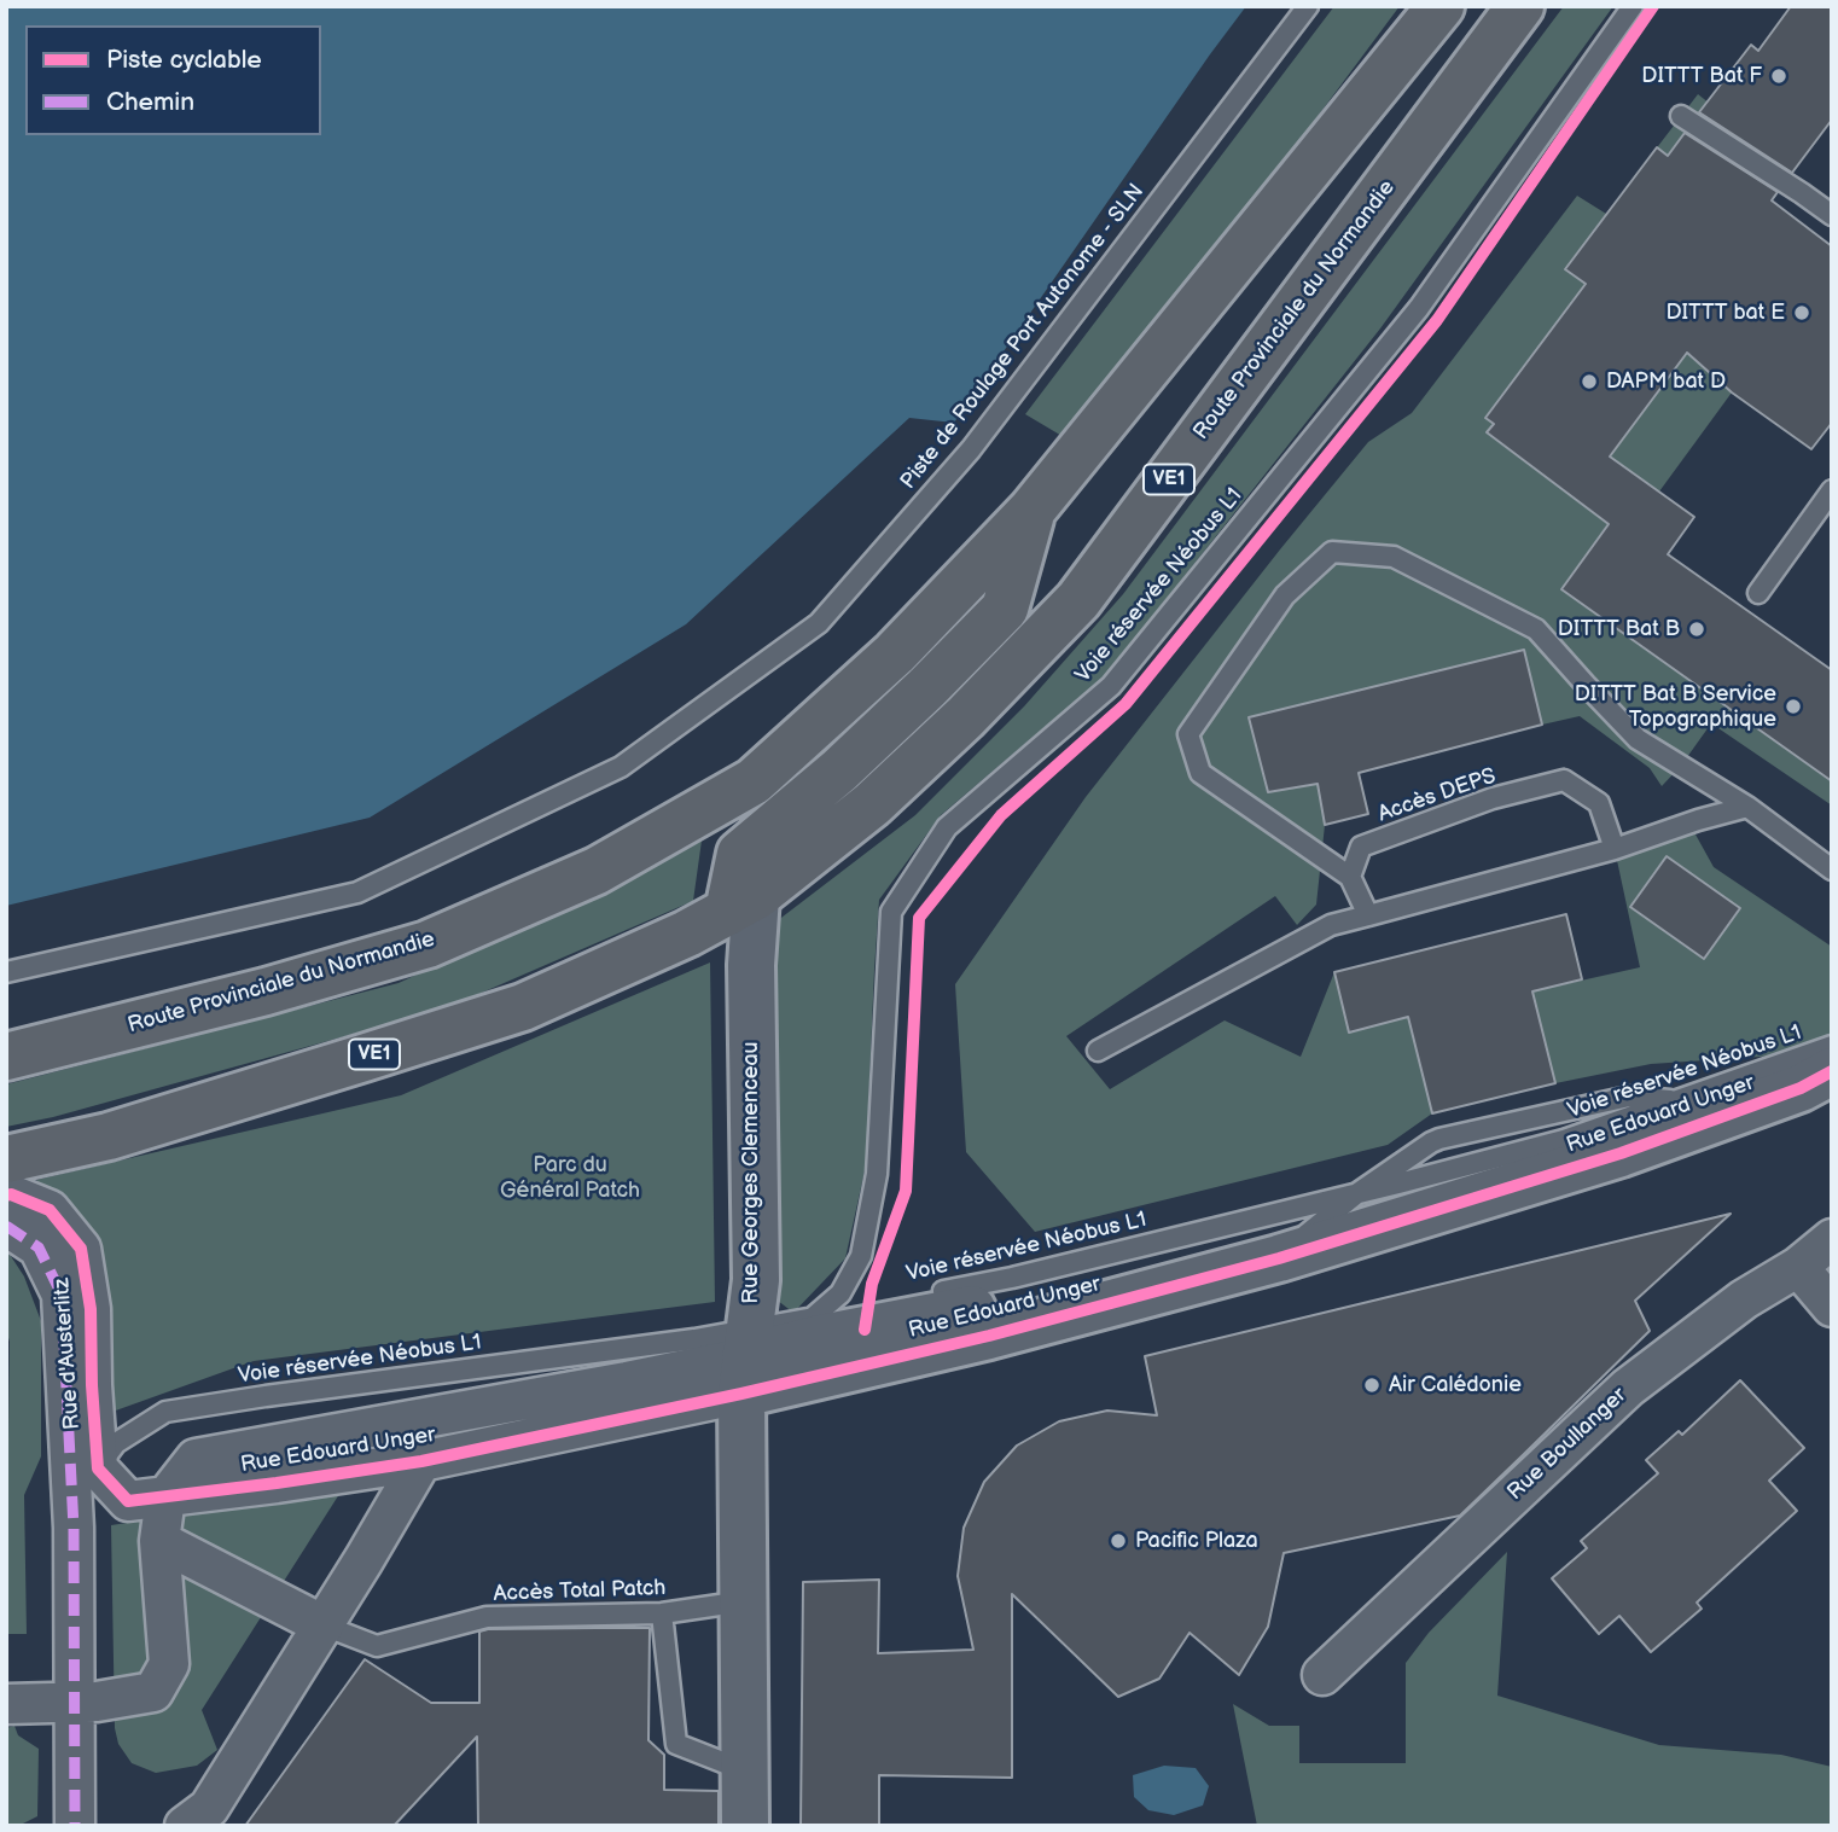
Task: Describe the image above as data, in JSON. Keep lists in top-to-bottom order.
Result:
{
  "streets": {
    "main road": ["Route Provinciale du Normandie", "VE1"],
    "street": [
      "Rue Edouard Unger",
      "Rue Georges Clemenceau",
      "Rue d'Austerlitz",
      "Rue Boullanger"
    ],
    "lane": [
      "Piste de Roulage Port Autonome - SLN",
      "Voie réservée Néobus L1",
      "Accès DEPS",
      "Accès Total Patch"
    ]
  },
  "crossings": [
    ["Route Provinciale du Normandie", "Rue Georges Clemenceau"],
    ["Voie réservée Néobus L1", "Rue Edouard Unger"],
    ["Voie réservée Néobus L1", "Rue Georges Clemenceau"],
    ["Voie réservée Néobus L1", "Rue d'Austerlitz"],
    ["Rue Edouard Unger", "Rue Georges Clemenceau"],
    ["Rue Georges Clemenceau", "Accès Total Patch"]
  ],
  "parks": ["Parc du Général Patch"],
  "places": [
    "DITTT Bat F",
    "DITTT bat E",
    "DAPM bat D",
    "DITTT Bat B",
    "DITTT Bat B Service Topographique",
    "Air Calédonie",
    "Pacific Plaza"
  ],
  "legend": ["Piste cyclable", "Chemin"]
}
